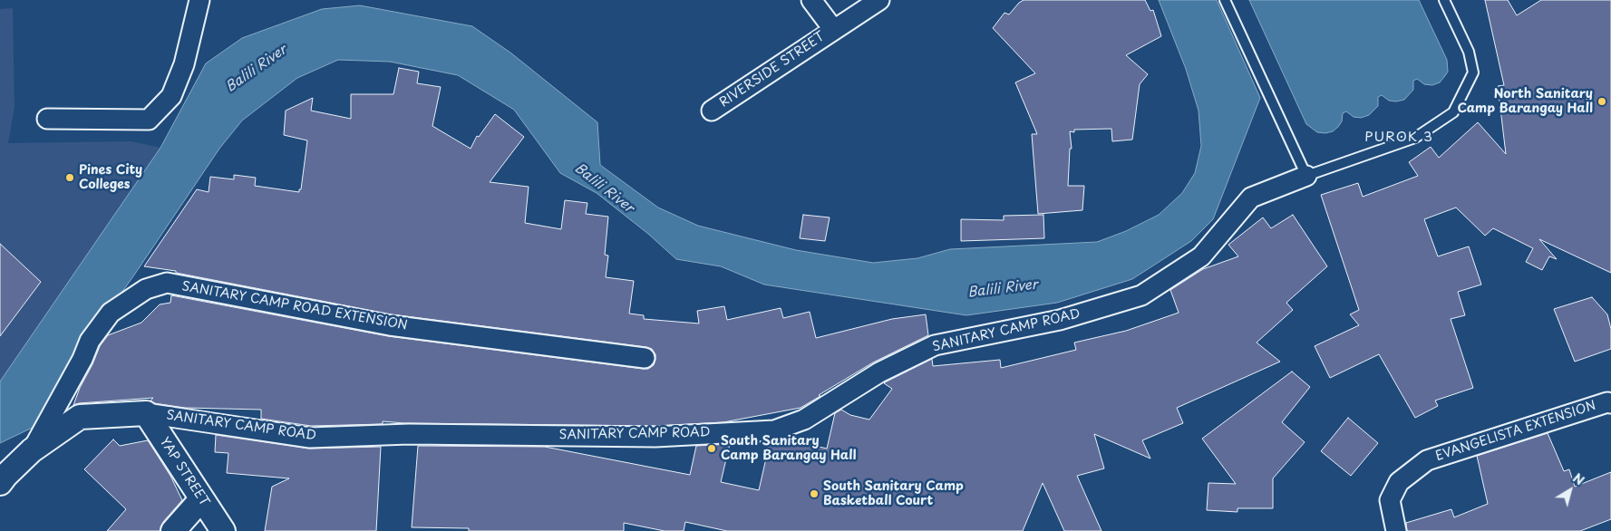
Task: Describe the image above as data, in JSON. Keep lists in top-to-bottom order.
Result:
{
  "streets": {
    "street": [
      "RIVERSIDE STREET",
      "SANITARY CAMP ROAD EXTENSION",
      "SANITARY CAMP ROAD",
      "EVANGELISTA EXTENSION",
      "YAP STREET"
    ]
  },
  "crossings": [
    ["SANITARY CAMP ROAD EXTENSION", "SANITARY CAMP ROAD"],
    ["SANITARY CAMP ROAD", "YAP STREET"]
  ],
  "districts": ["PUROK 3"],
  "water": ["Balili River"],
  "places": [
    "North Sanitary Camp Barangay Hall",
    "Pines City Colleges",
    "South Sanitary Camp Barangay Hall",
    "South Sanitary Camp Basketball Court"
  ],
  "north": "top right"
}
